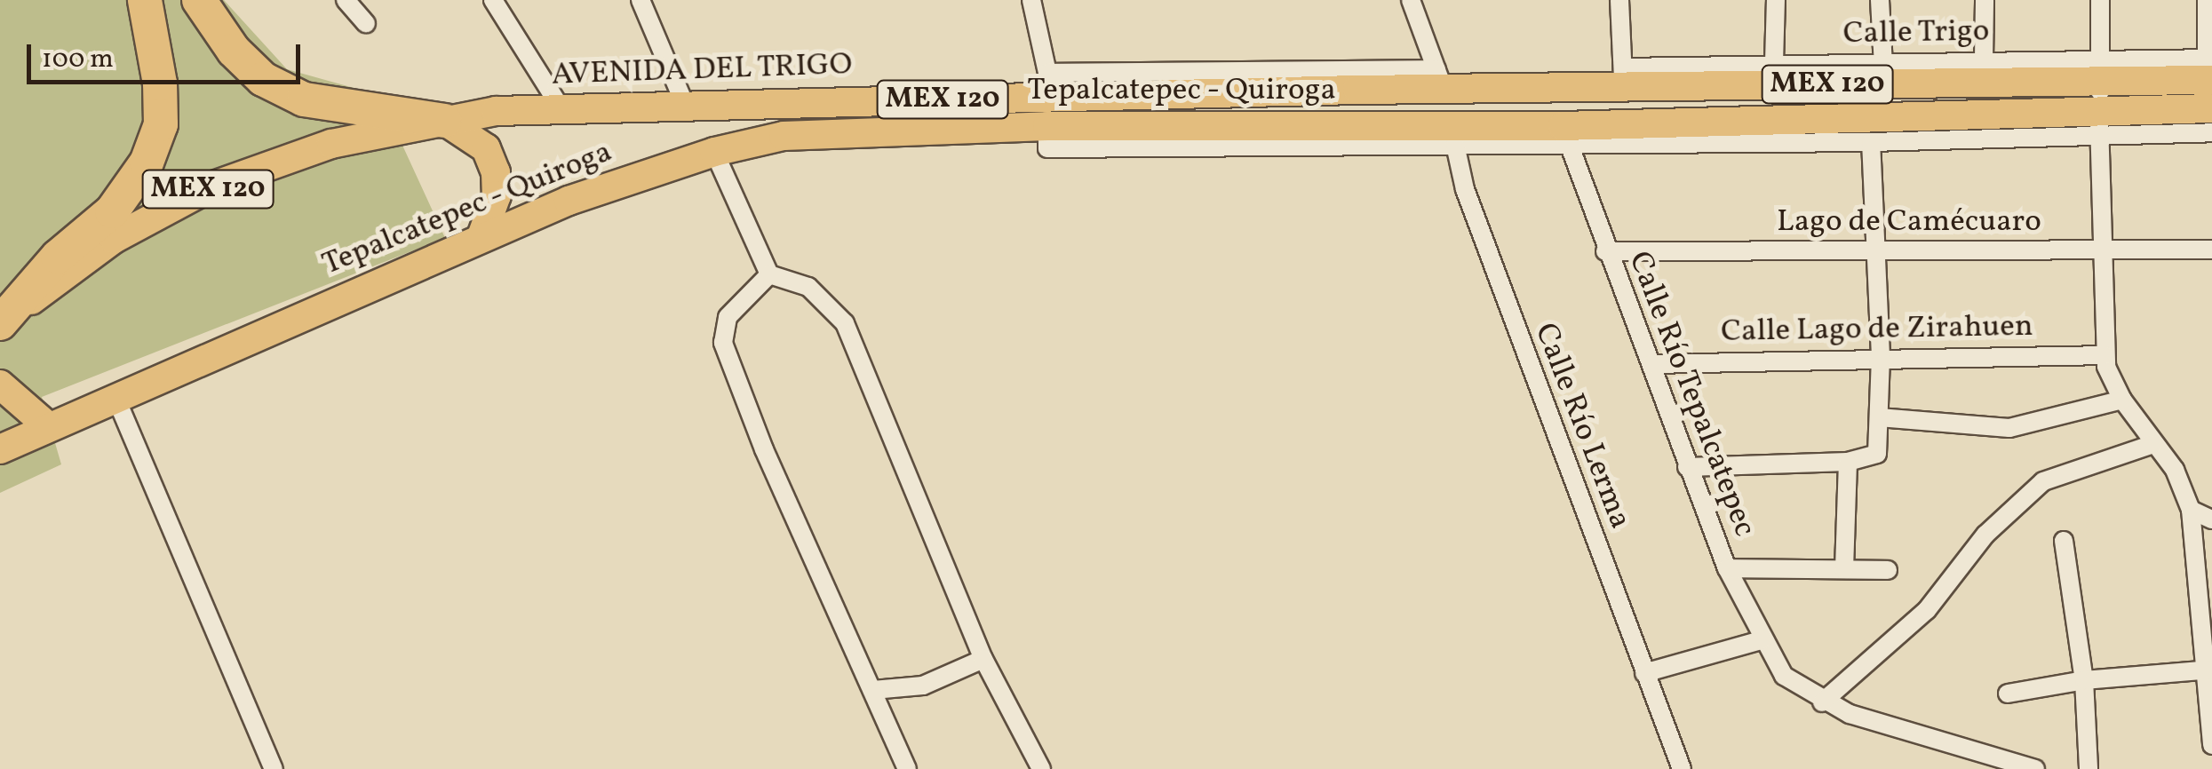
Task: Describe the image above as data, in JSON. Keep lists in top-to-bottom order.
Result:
{
  "streets": {
    "main road": ["AVENIDA DEL TRIGO", "MEX 120", "Tepalcatepec - Quiroga"],
    "street": [
      "Calle Trigo",
      "Lago de Camécuaro",
      "Calle Lago de Zirahuen",
      "Calle Río Tepalcatepec",
      "Calle Río Lerma"
    ]
  },
  "crossings": [
    ["Calle Trigo", "MEX 120"],
    ["Calle Trigo", "Tepalcatepec - Quiroga"],
    ["AVENIDA DEL TRIGO", "MEX 120"],
    ["MEX 120", "Tepalcatepec - Quiroga"],
    ["Tepalcatepec - Quiroga", "Calle Río Tepalcatepec"],
    ["Lago de Camécuaro", "Calle Río Tepalcatepec"],
    ["Calle Lago de Zirahuen", "Calle Río Tepalcatepec"]
  ],
  "scale_bar": "100 m"
}
